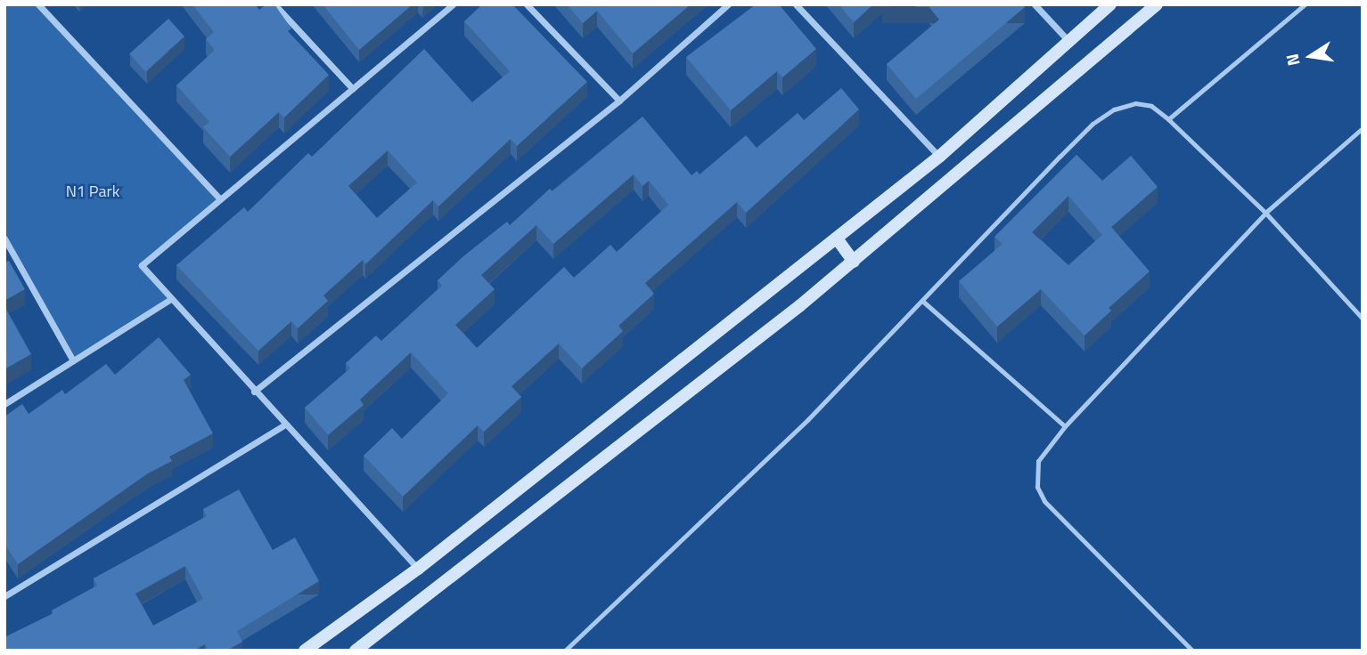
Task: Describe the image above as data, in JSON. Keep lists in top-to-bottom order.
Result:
{
  "parks": ["N1 Park"],
  "north": "left"
}
